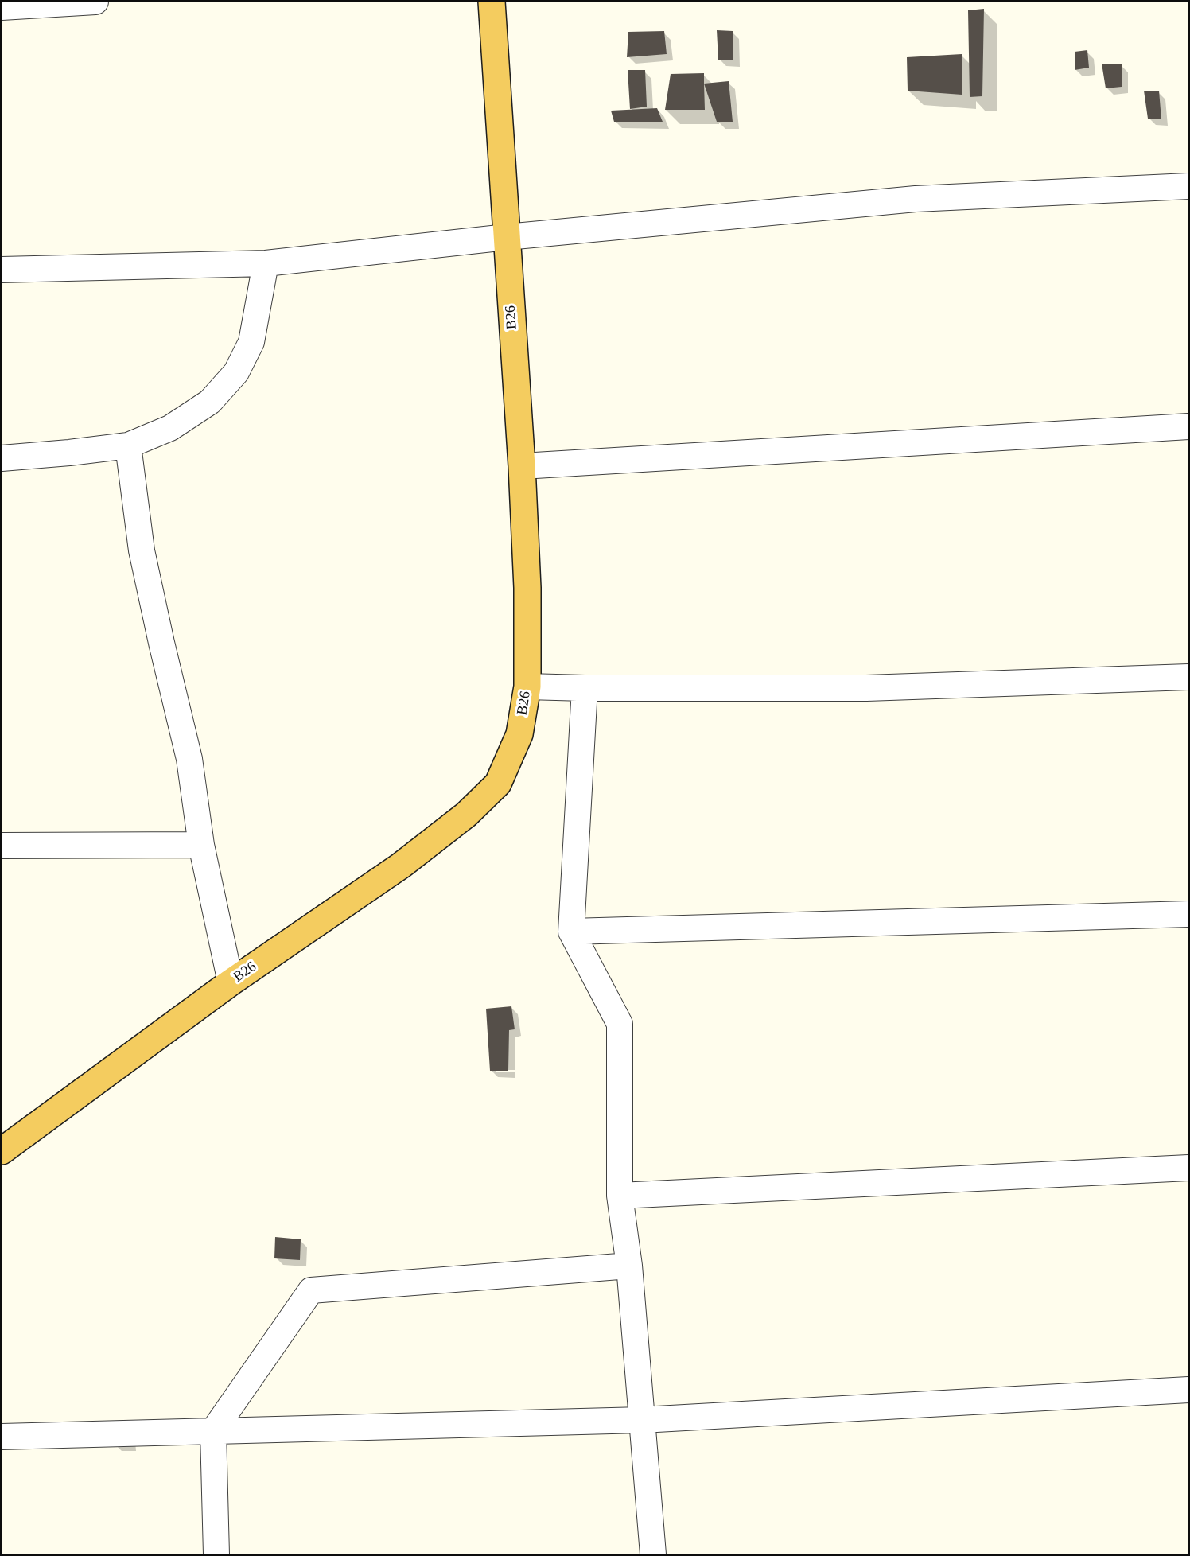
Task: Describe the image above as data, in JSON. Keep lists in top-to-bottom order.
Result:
{
  "streets": {
    "highway": ["B26"]
  }
}
